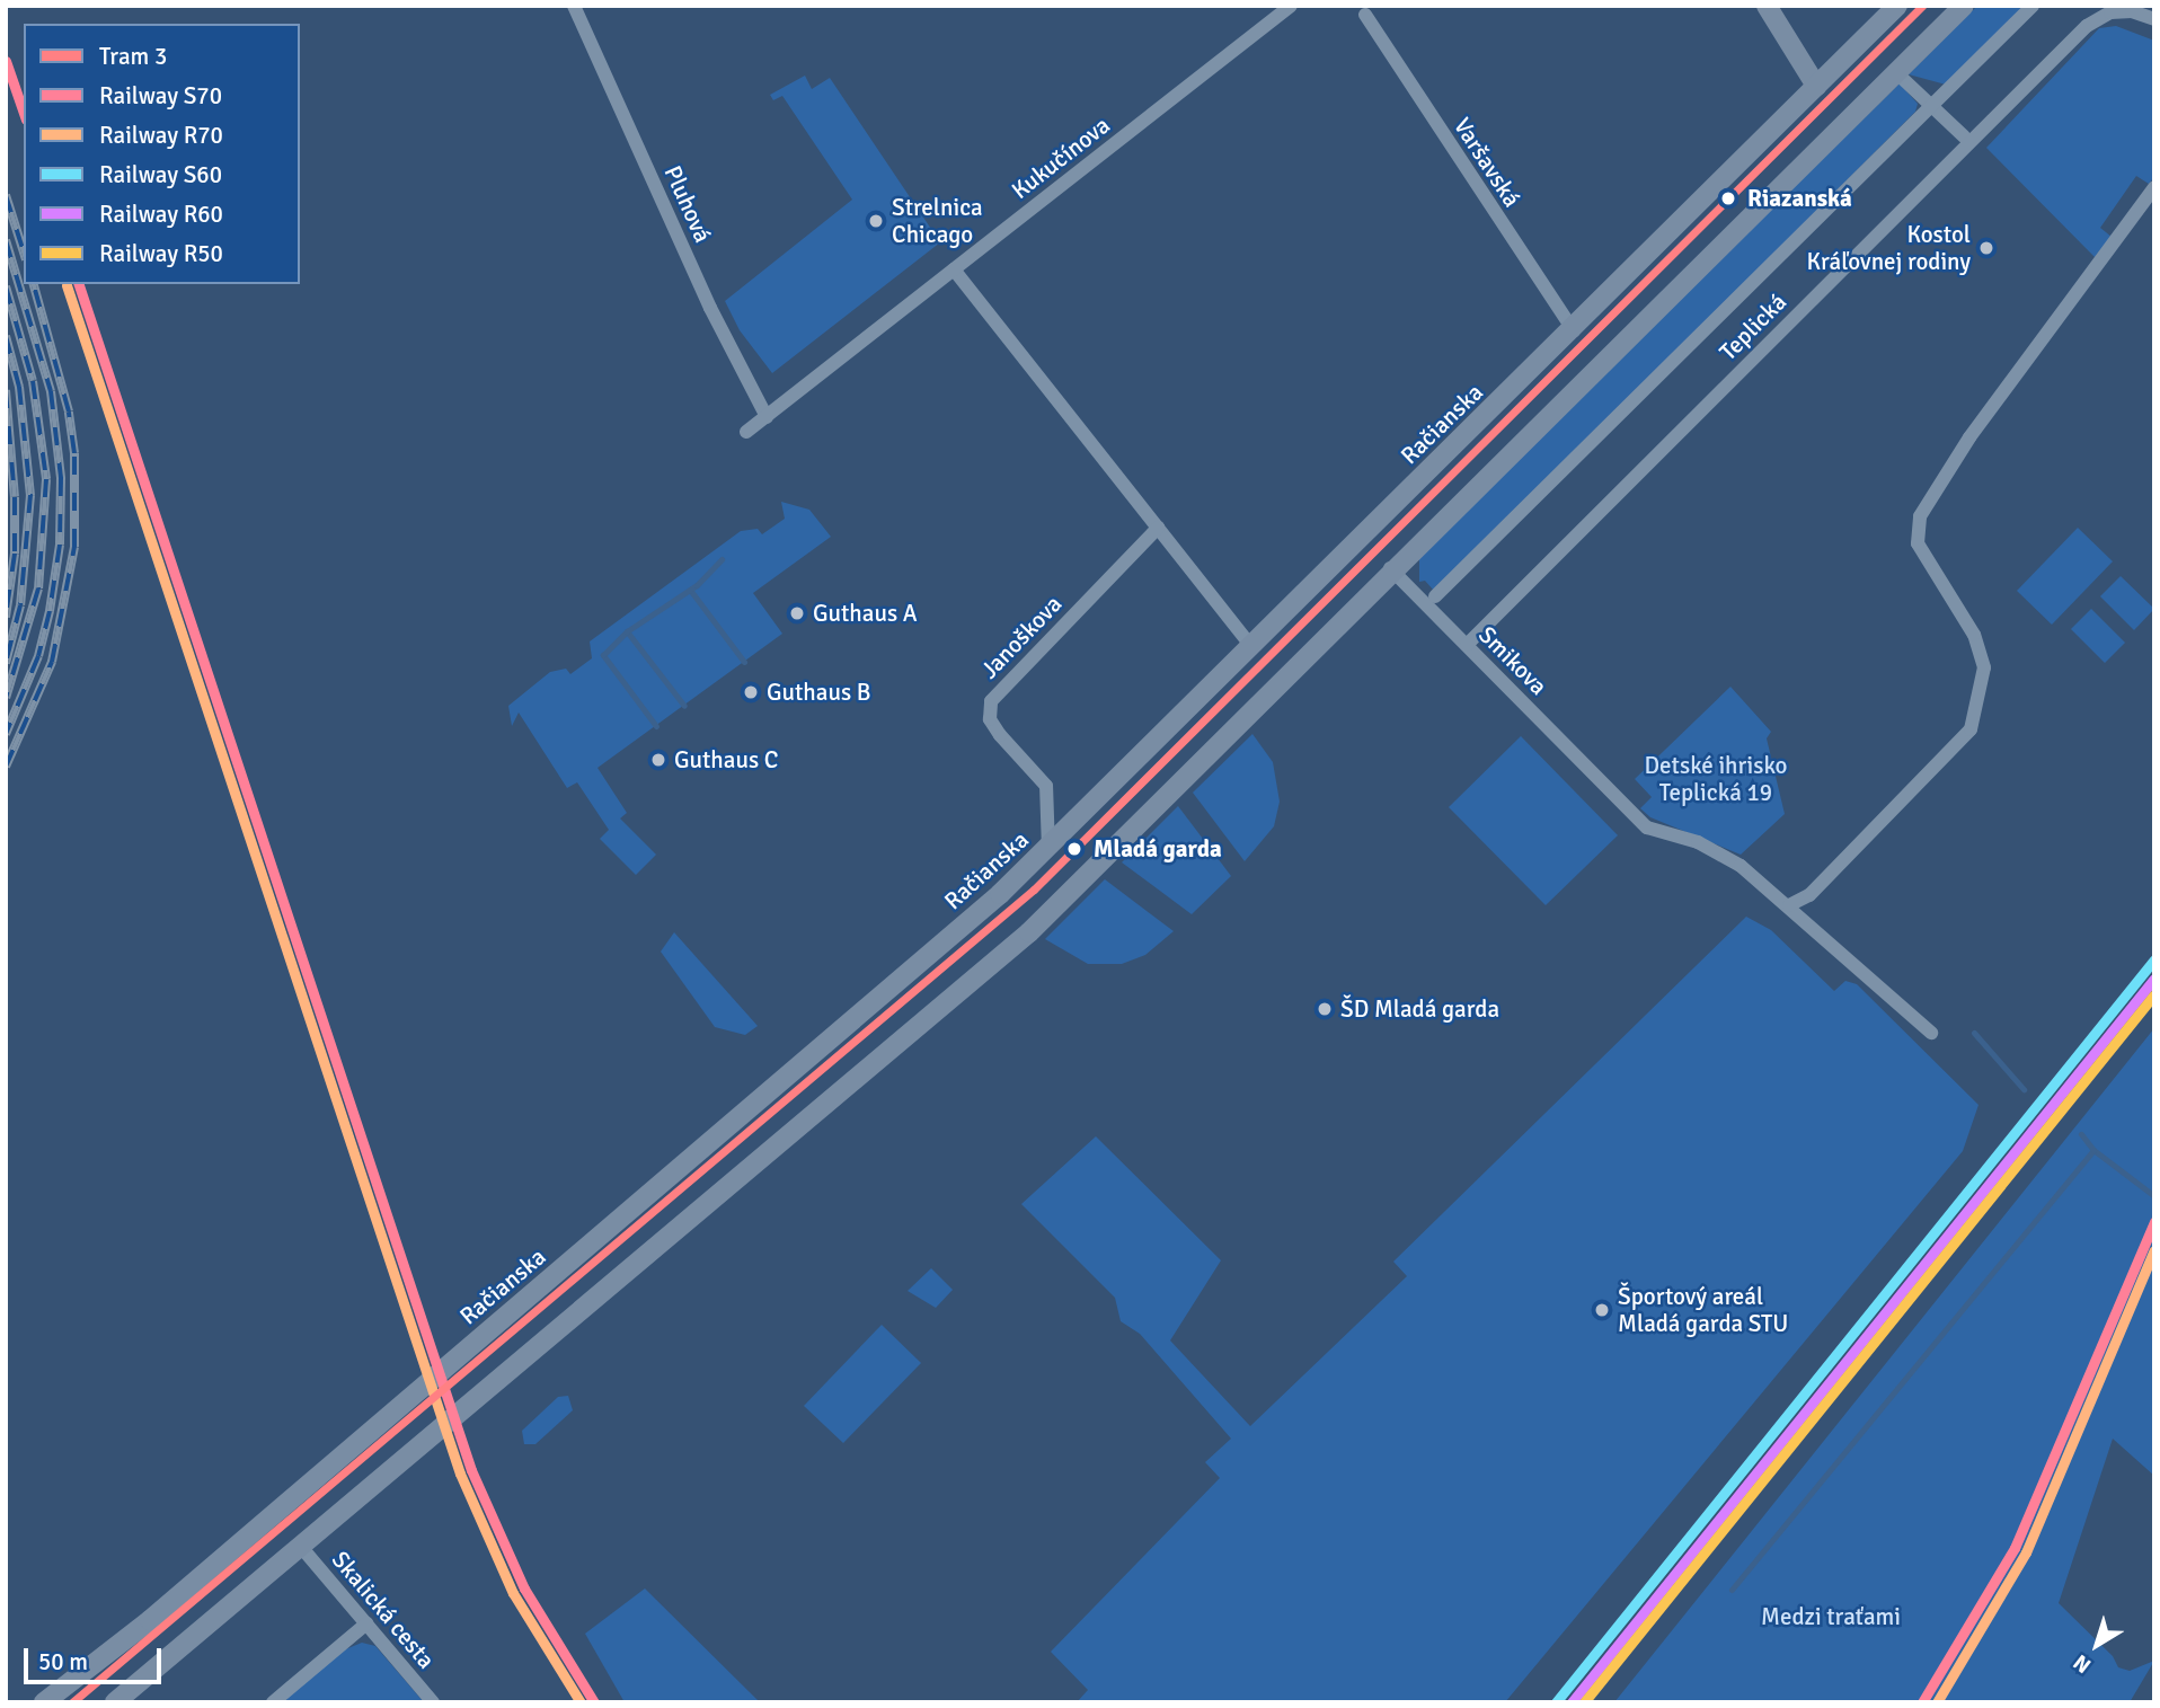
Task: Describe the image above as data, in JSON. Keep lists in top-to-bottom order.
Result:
{
  "streets": {
    "main road": ["Račianska"],
    "street": [
      "Kukučínova",
      "Varšavská",
      "Pluhová",
      "Teplická",
      "Janoškova",
      "Smikova",
      "Skalická cesta"
    ]
  },
  "crossings": [
    ["Kukučínova", "Pluhová"],
    ["Varšavská", "Račianska"],
    ["Teplická", "Smikova"],
    ["Račianska", "Janoškova"]
  ],
  "parks": ["Detské ihrisko Teplická 19", "Medzi traťami"],
  "places": [
    "Riazanská",
    "Strelnica Chicago",
    "Kostol Kráľovnej rodiny",
    "Guthaus A",
    "Guthaus B",
    "Guthaus C",
    "Mladá garda",
    "ŠD Mladá garda",
    "Športový areál Mladá garda STU"
  ],
  "lines": [
    "tram line 3",
    "rail line S70",
    "rail line R70",
    "rail line S60",
    "rail line R60",
    "rail line R50"
  ],
  "legend": [
    "Tram 3",
    "Railway S70",
    "Railway R70",
    "Railway S60",
    "Railway R60",
    "Railway R50"
  ],
  "scale_bar": "50 m",
  "north": "bottom left"
}
